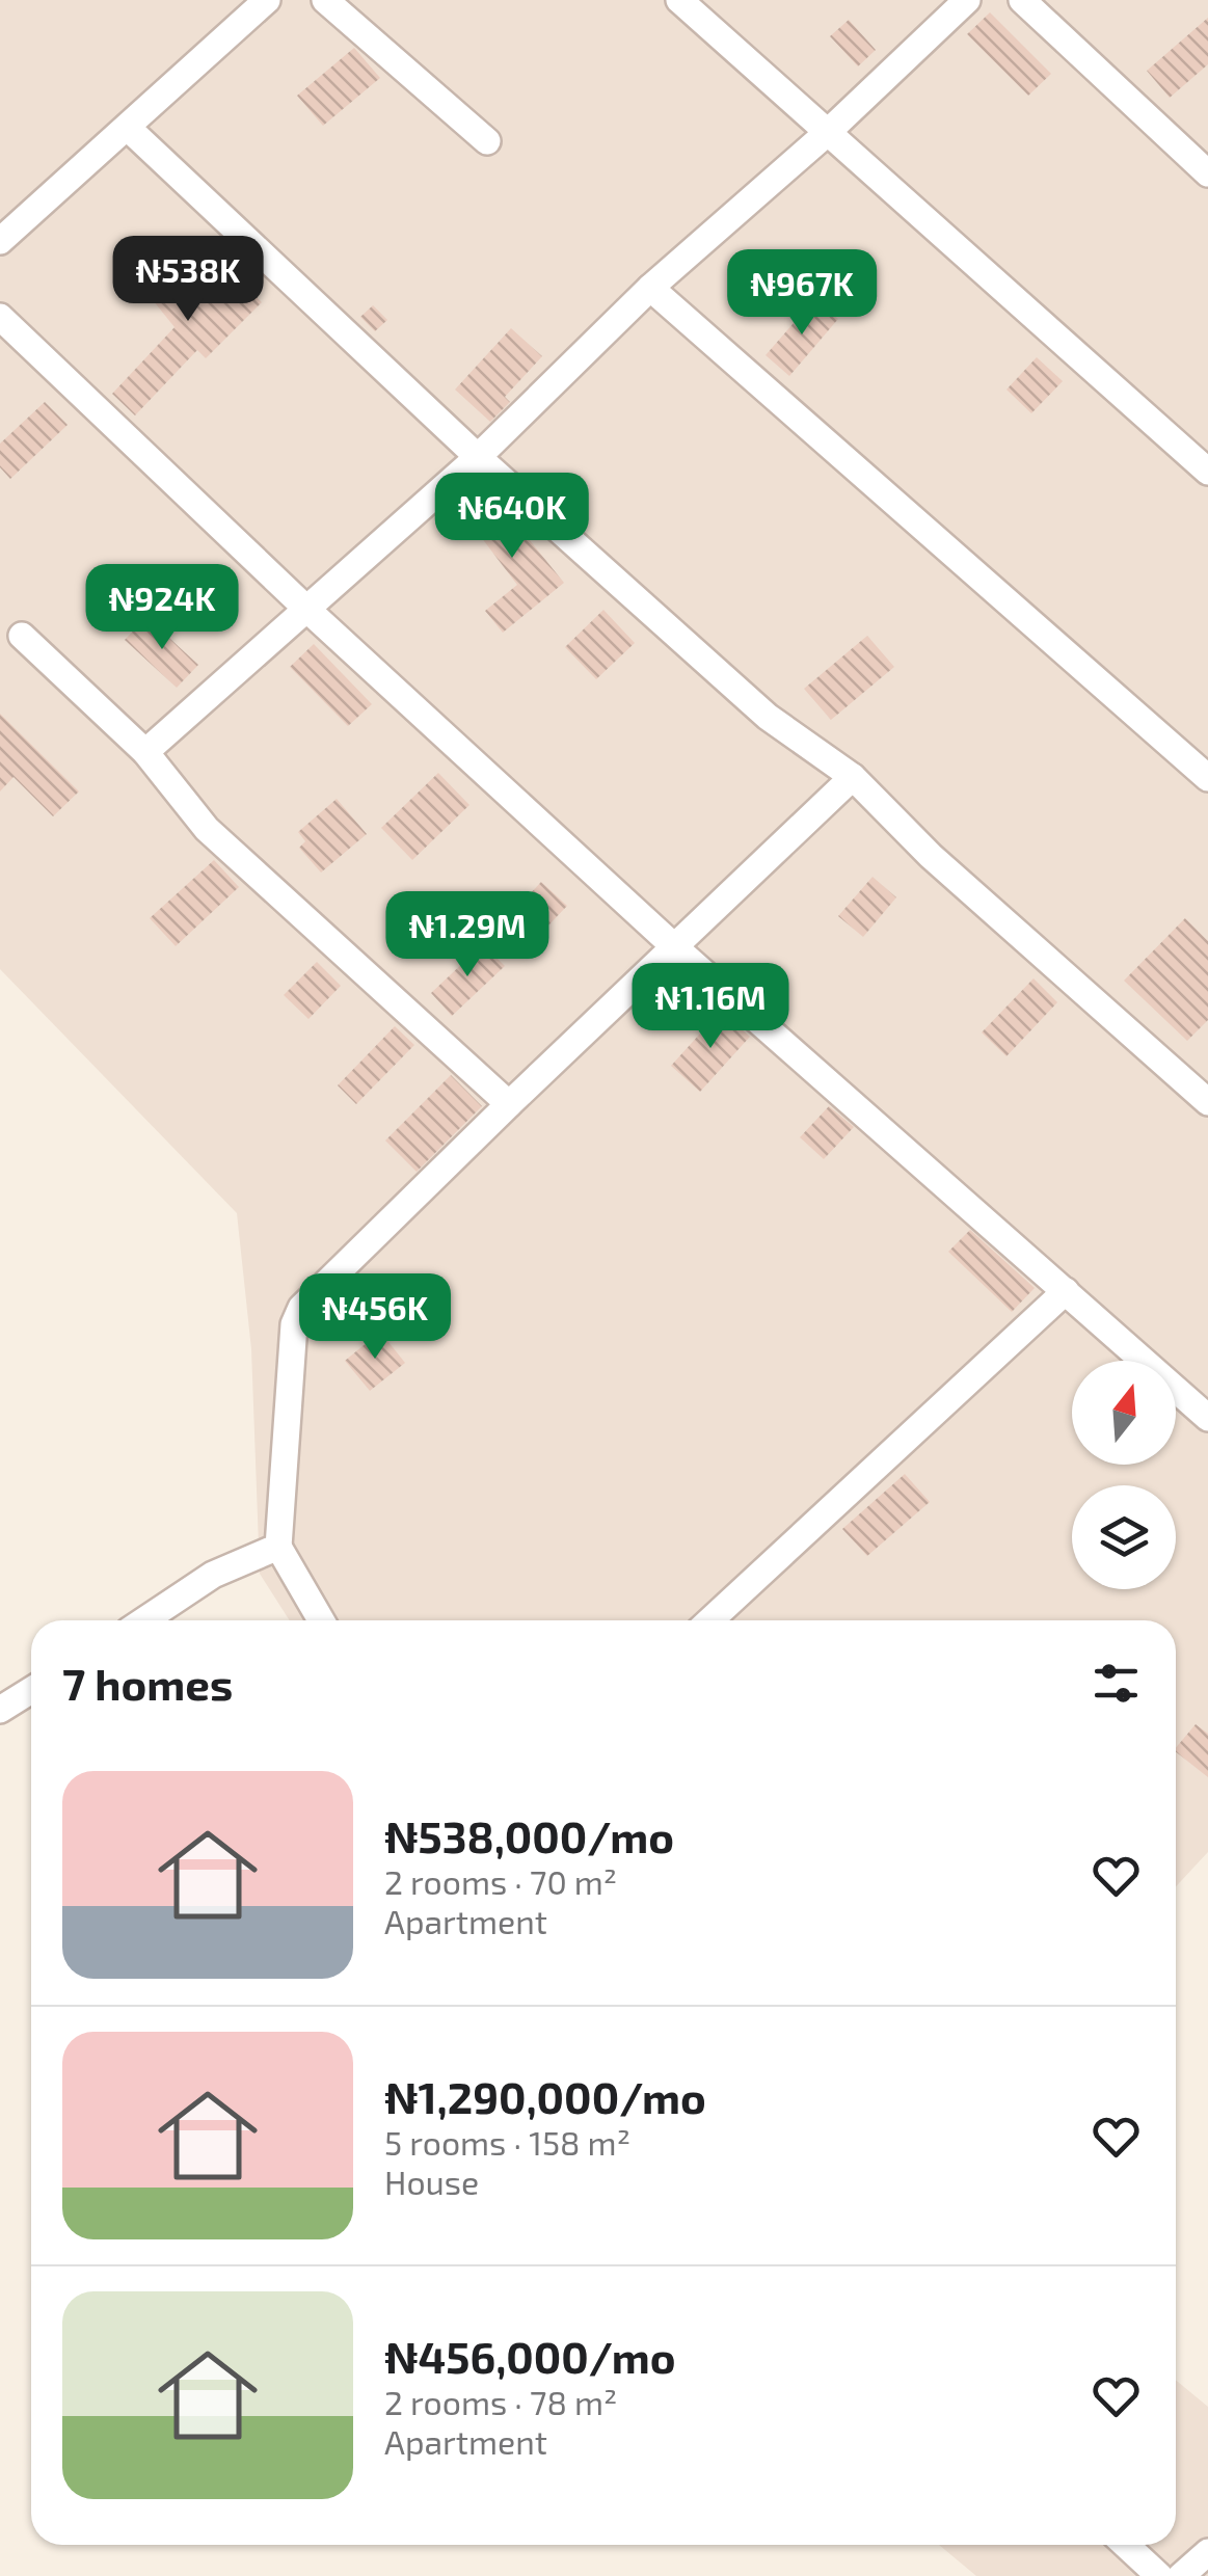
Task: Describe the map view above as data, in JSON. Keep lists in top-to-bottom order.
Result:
{
  "north": "top",
  "page": {
    "price": [
      "₦538K",
      "₦967K",
      "₦640K",
      "₦924K",
      "₦1.29M",
      "₦1.16M",
      "₦456K"
    ],
    "heading": "7 homes",
    "list": [
      {
        "name": "₦538,000/mo",
        "note": "2 rooms · 70 m² · Apartment"
      },
      {
        "name": "₦1,290,000/mo",
        "note": "5 rooms · 158 m² · House"
      },
      {
        "name": "₦456,000/mo",
        "note": "2 rooms · 78 m² · Apartment"
      }
    ]
  }
}
